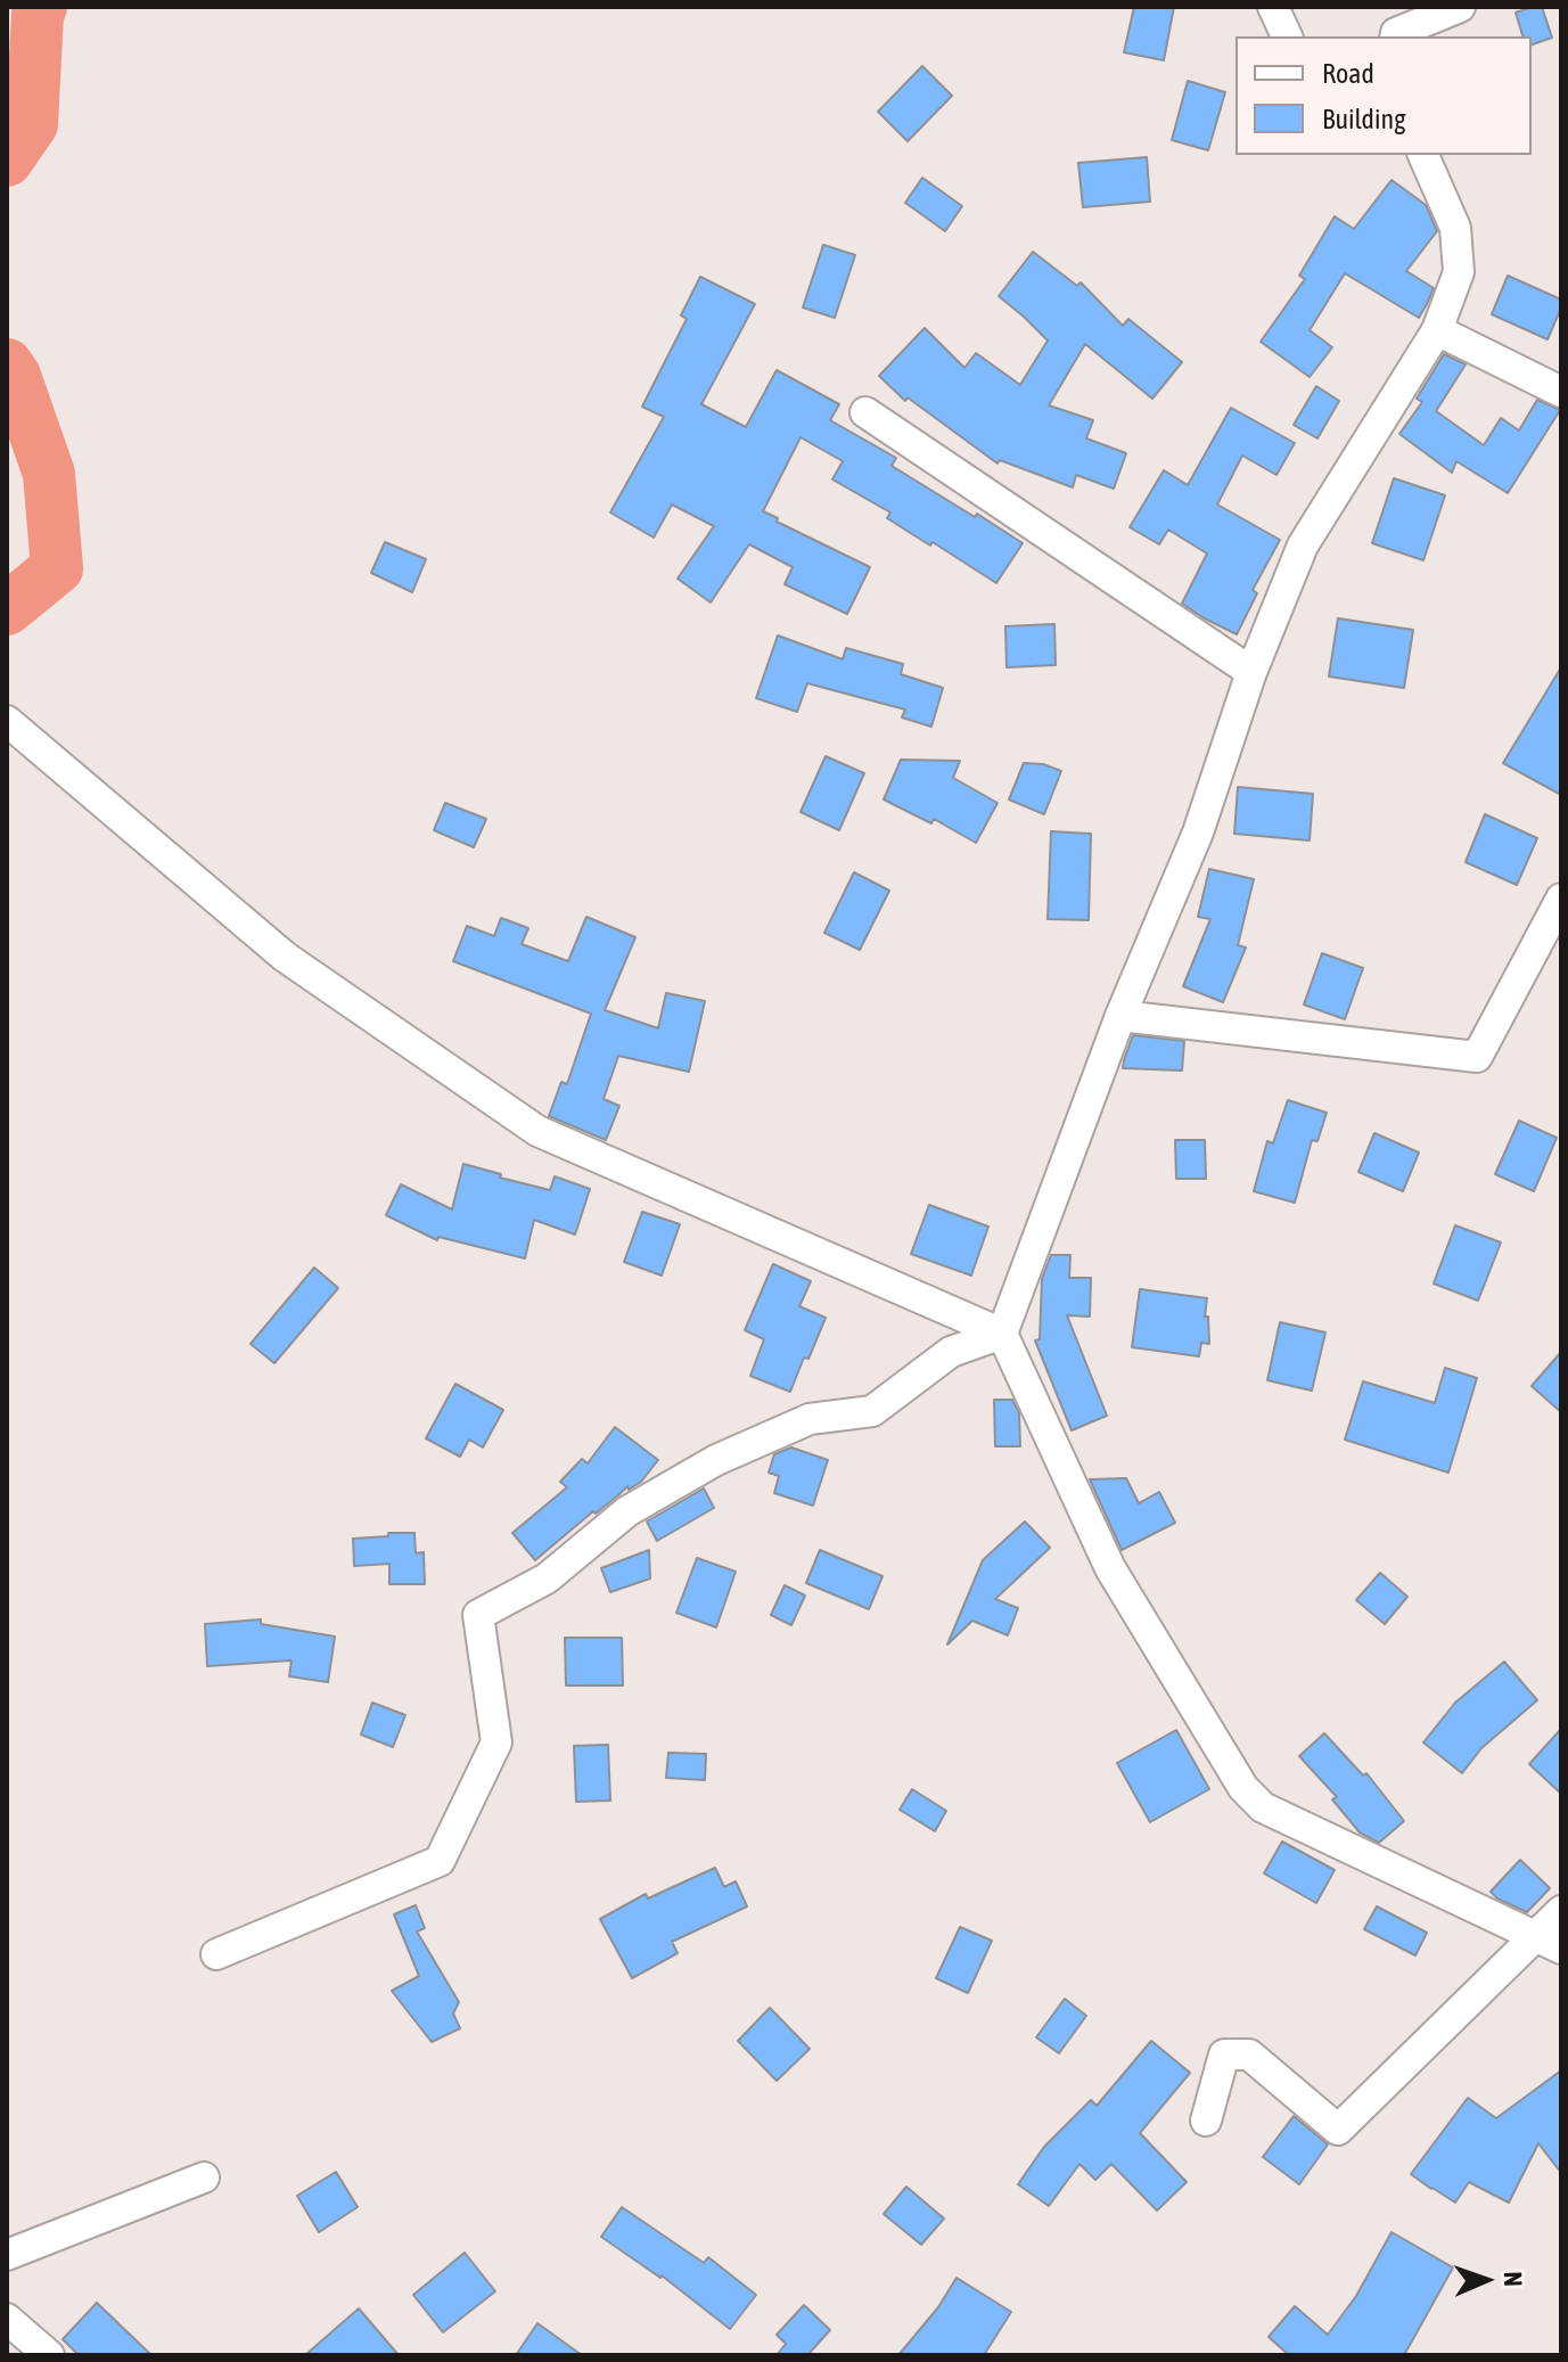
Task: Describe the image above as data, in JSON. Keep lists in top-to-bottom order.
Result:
{
  "legend": ["Road", "Building"],
  "north": "right"
}
